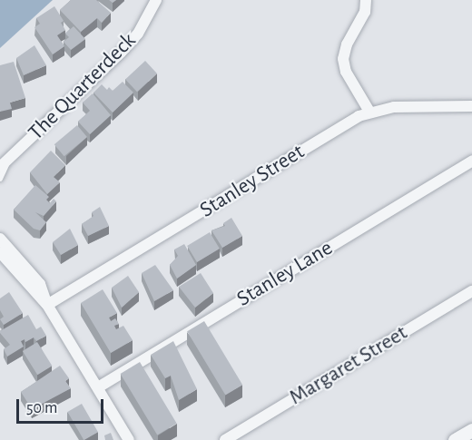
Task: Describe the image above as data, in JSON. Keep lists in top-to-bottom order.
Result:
{
  "streets": {
    "street": [
      "The Quarterdeck",
      "Stanley Street",
      "Stanley Lane",
      "Margaret Street"
    ]
  },
  "scale_bar": "50 m"
}
